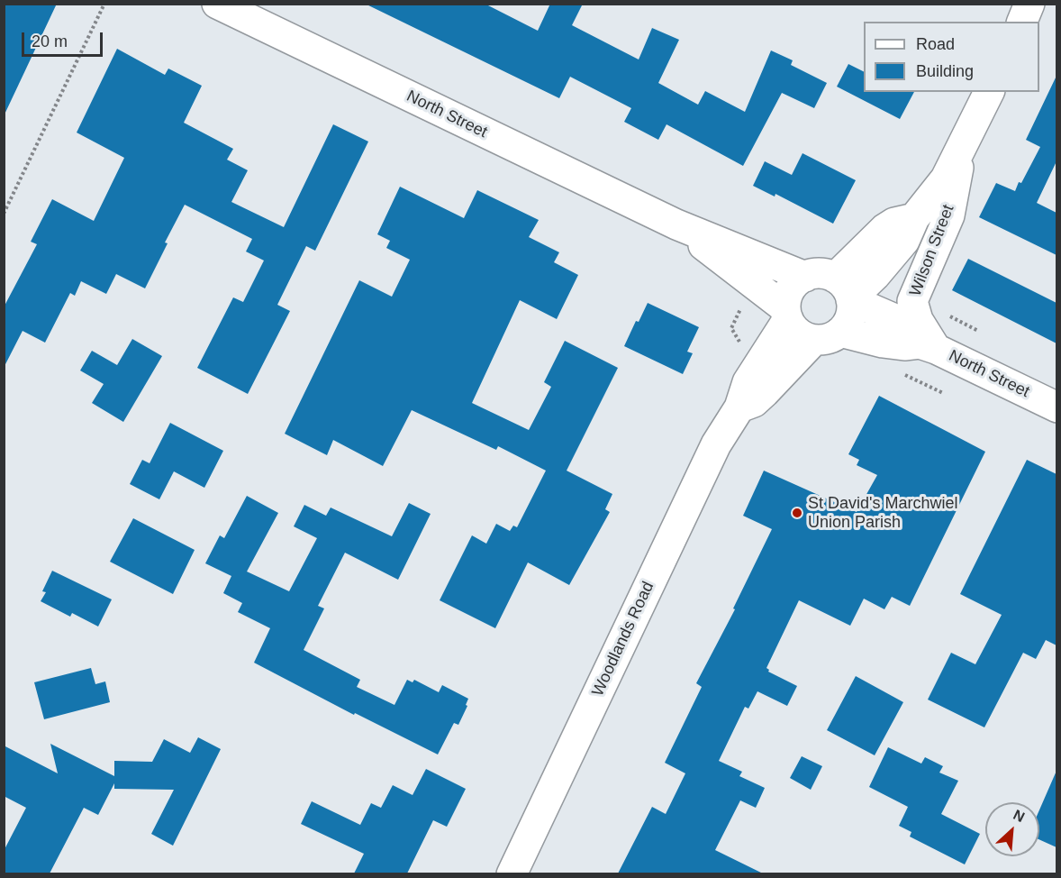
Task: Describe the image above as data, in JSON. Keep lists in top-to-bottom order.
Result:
{
  "streets": {
    "street": ["North Street", "Wilson Street", "Woodlands Road"]
  },
  "crossings": [
    ["North Street", "Wilson Street"],
    ["North Street", "Woodlands Road"],
    ["Wilson Street", "Woodlands Road"]
  ],
  "places": ["St David's Marchwiel Union Parish"],
  "legend": ["Road", "Building"],
  "scale_bar": "20 m",
  "north": "top right"
}
